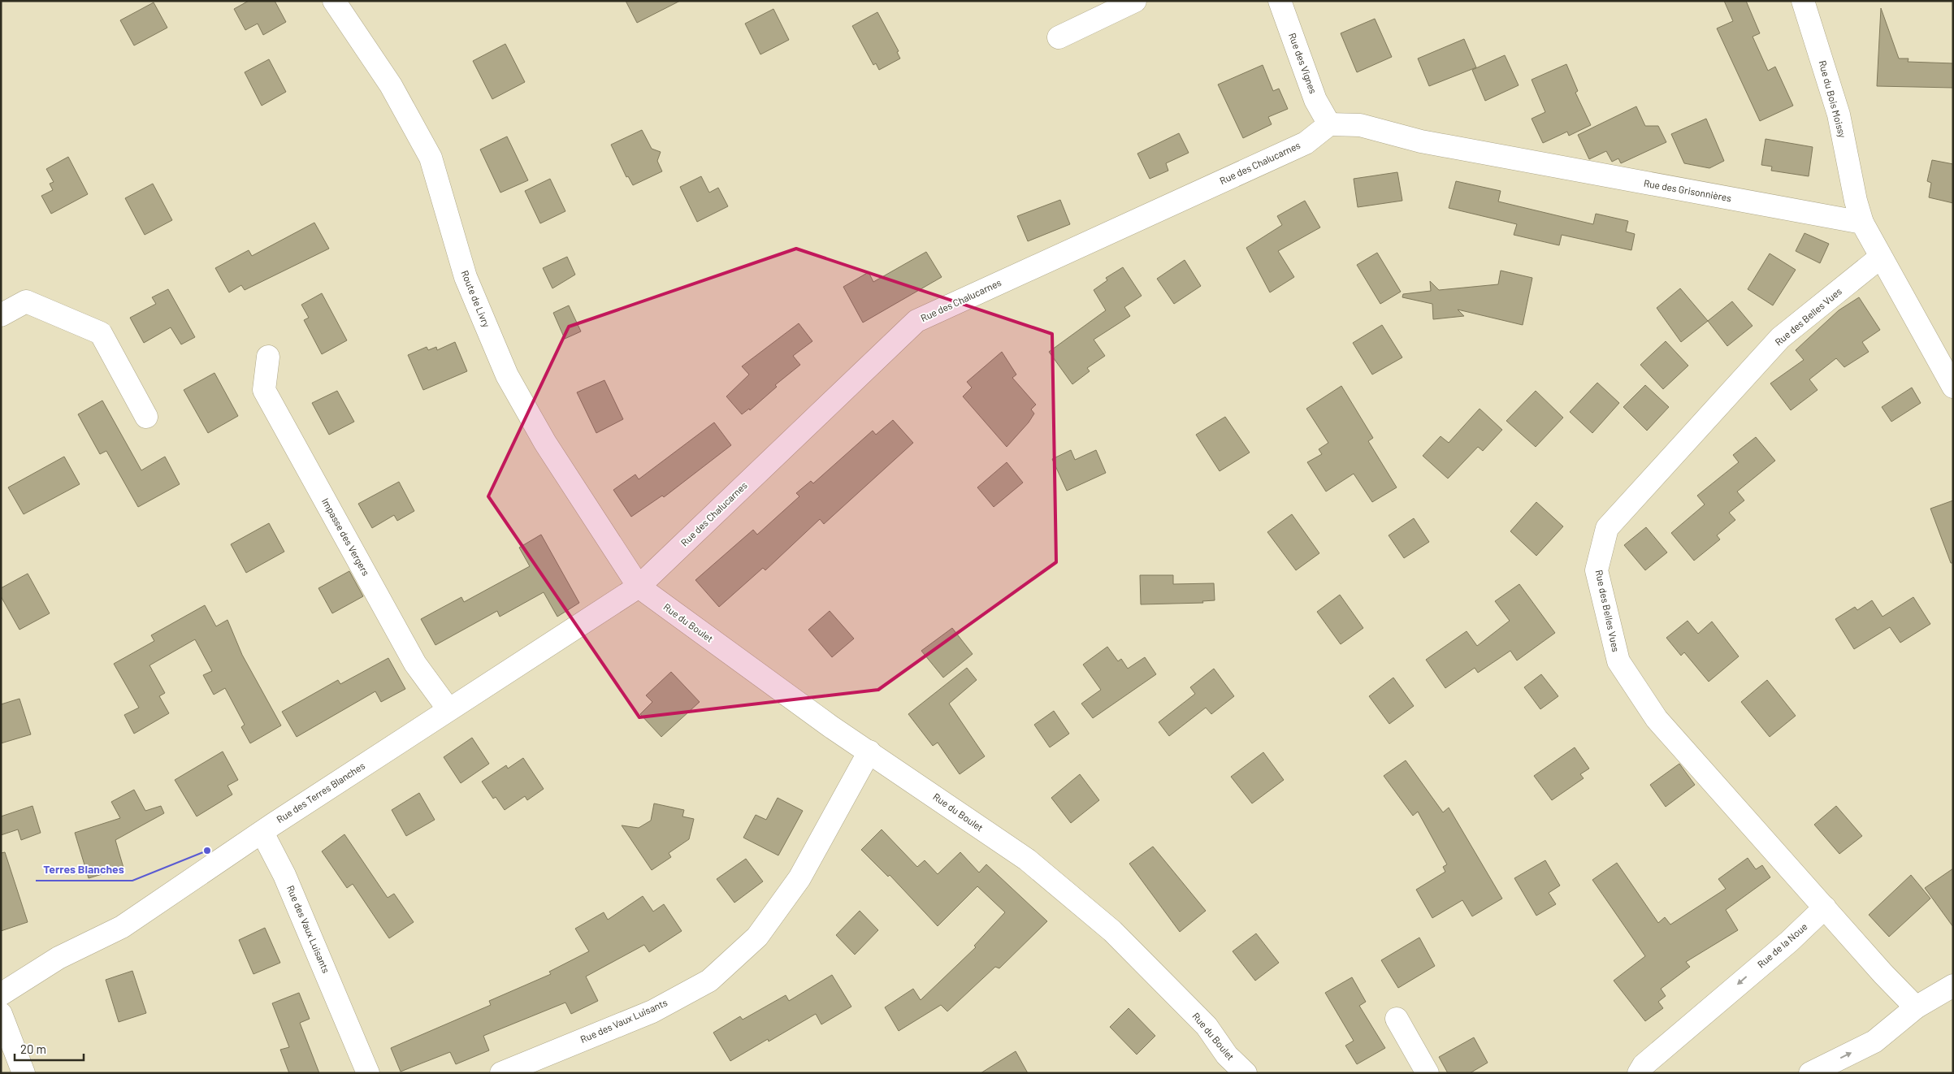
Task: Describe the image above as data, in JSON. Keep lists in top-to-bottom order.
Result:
{
  "streets": {
    "street": [
      "Rue des Vignes",
      "Rue du Bois Moissy",
      "Rue des Chalucarnes",
      "Rue des Grisonnières",
      "Route de Livry",
      "Rue des Belles Vues",
      "Impasse des Vergers",
      "Rue du Boulet",
      "Rue des Terres Blanches",
      "Rue des Vaux Luisants",
      "Rue de la Noue"
    ]
  },
  "crossings": [
    ["Rue des Vignes", "Rue des Chalucarnes"],
    ["Rue des Vignes", "Rue des Grisonnières"],
    ["Rue du Bois Moissy", "Rue des Grisonnières"],
    ["Rue des Chalucarnes", "Rue des Grisonnières"],
    ["Rue des Chalucarnes", "Route de Livry"],
    ["Rue des Chalucarnes", "Rue du Boulet"],
    ["Rue des Chalucarnes", "Rue des Terres Blanches"],
    ["Route de Livry", "Rue du Boulet"],
    ["Route de Livry", "Rue des Terres Blanches"],
    ["Rue des Belles Vues", "Rue de la Noue"],
    ["Impasse des Vergers", "Rue des Terres Blanches"],
    ["Rue du Boulet", "Rue des Terres Blanches"],
    ["Rue du Boulet", "Rue des Vaux Luisants"],
    ["Rue des Terres Blanches", "Rue des Vaux Luisants"]
  ],
  "places": ["Terres Blanches"],
  "scale_bar": "20 m"
}
